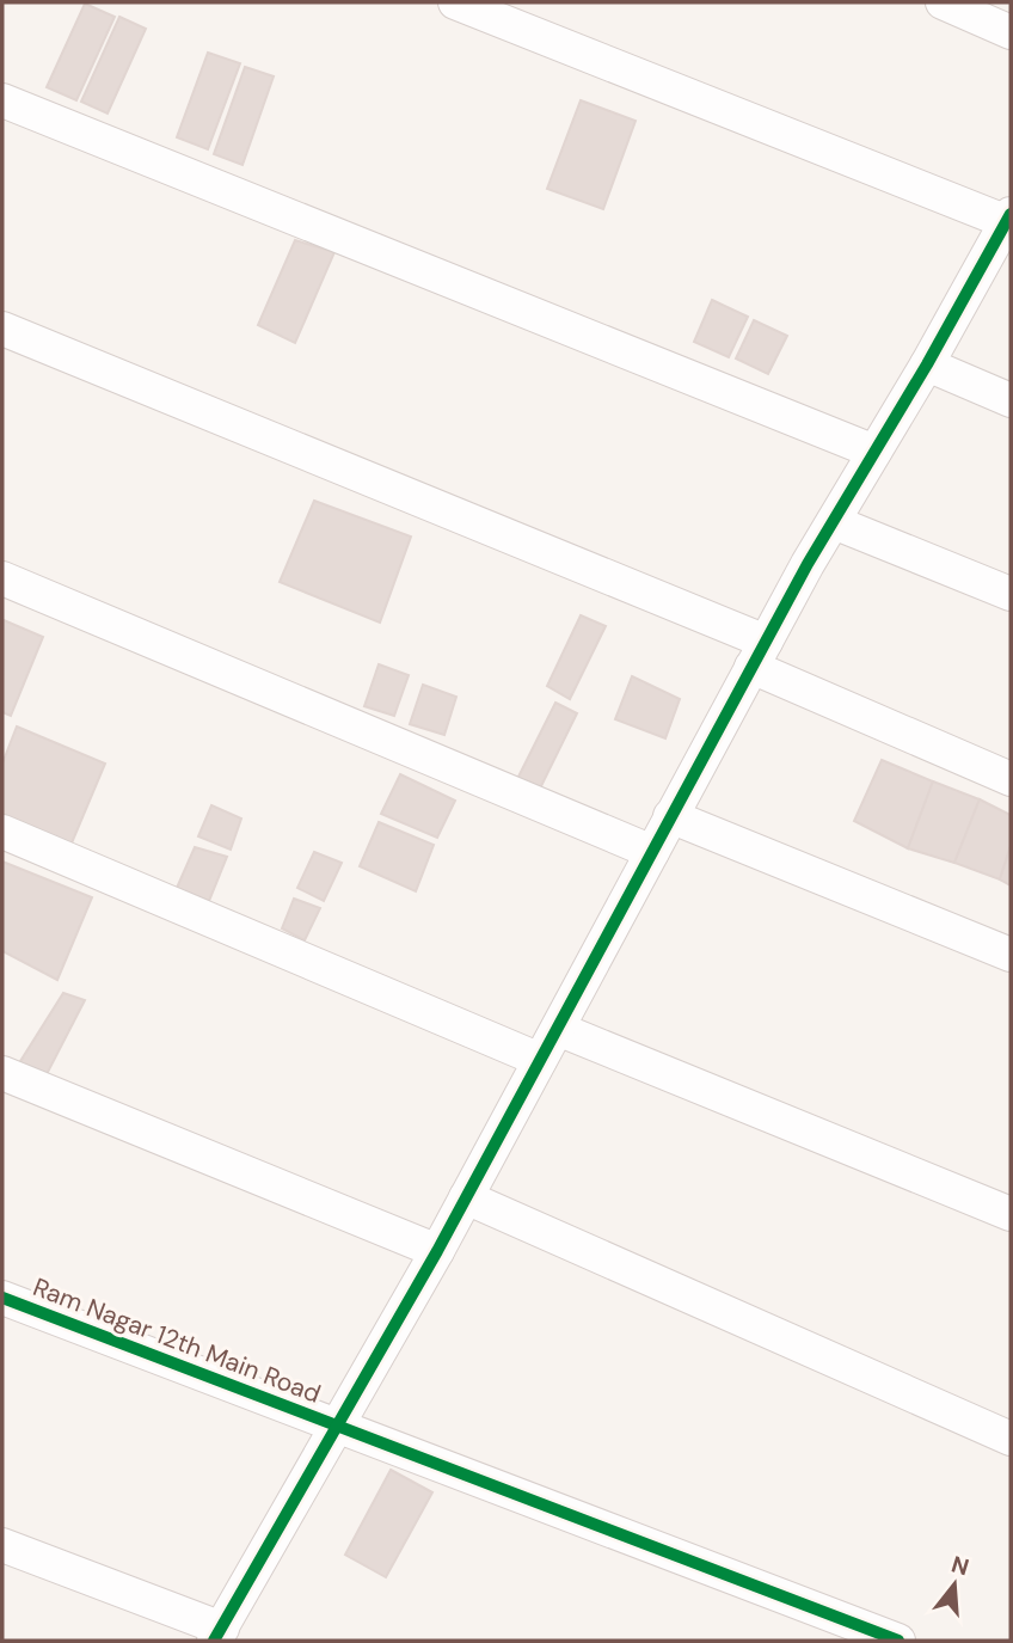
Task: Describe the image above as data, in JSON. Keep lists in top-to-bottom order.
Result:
{
  "streets": {
    "street": ["Ram Nagar 12th Main Road"]
  },
  "north": "top"
}
